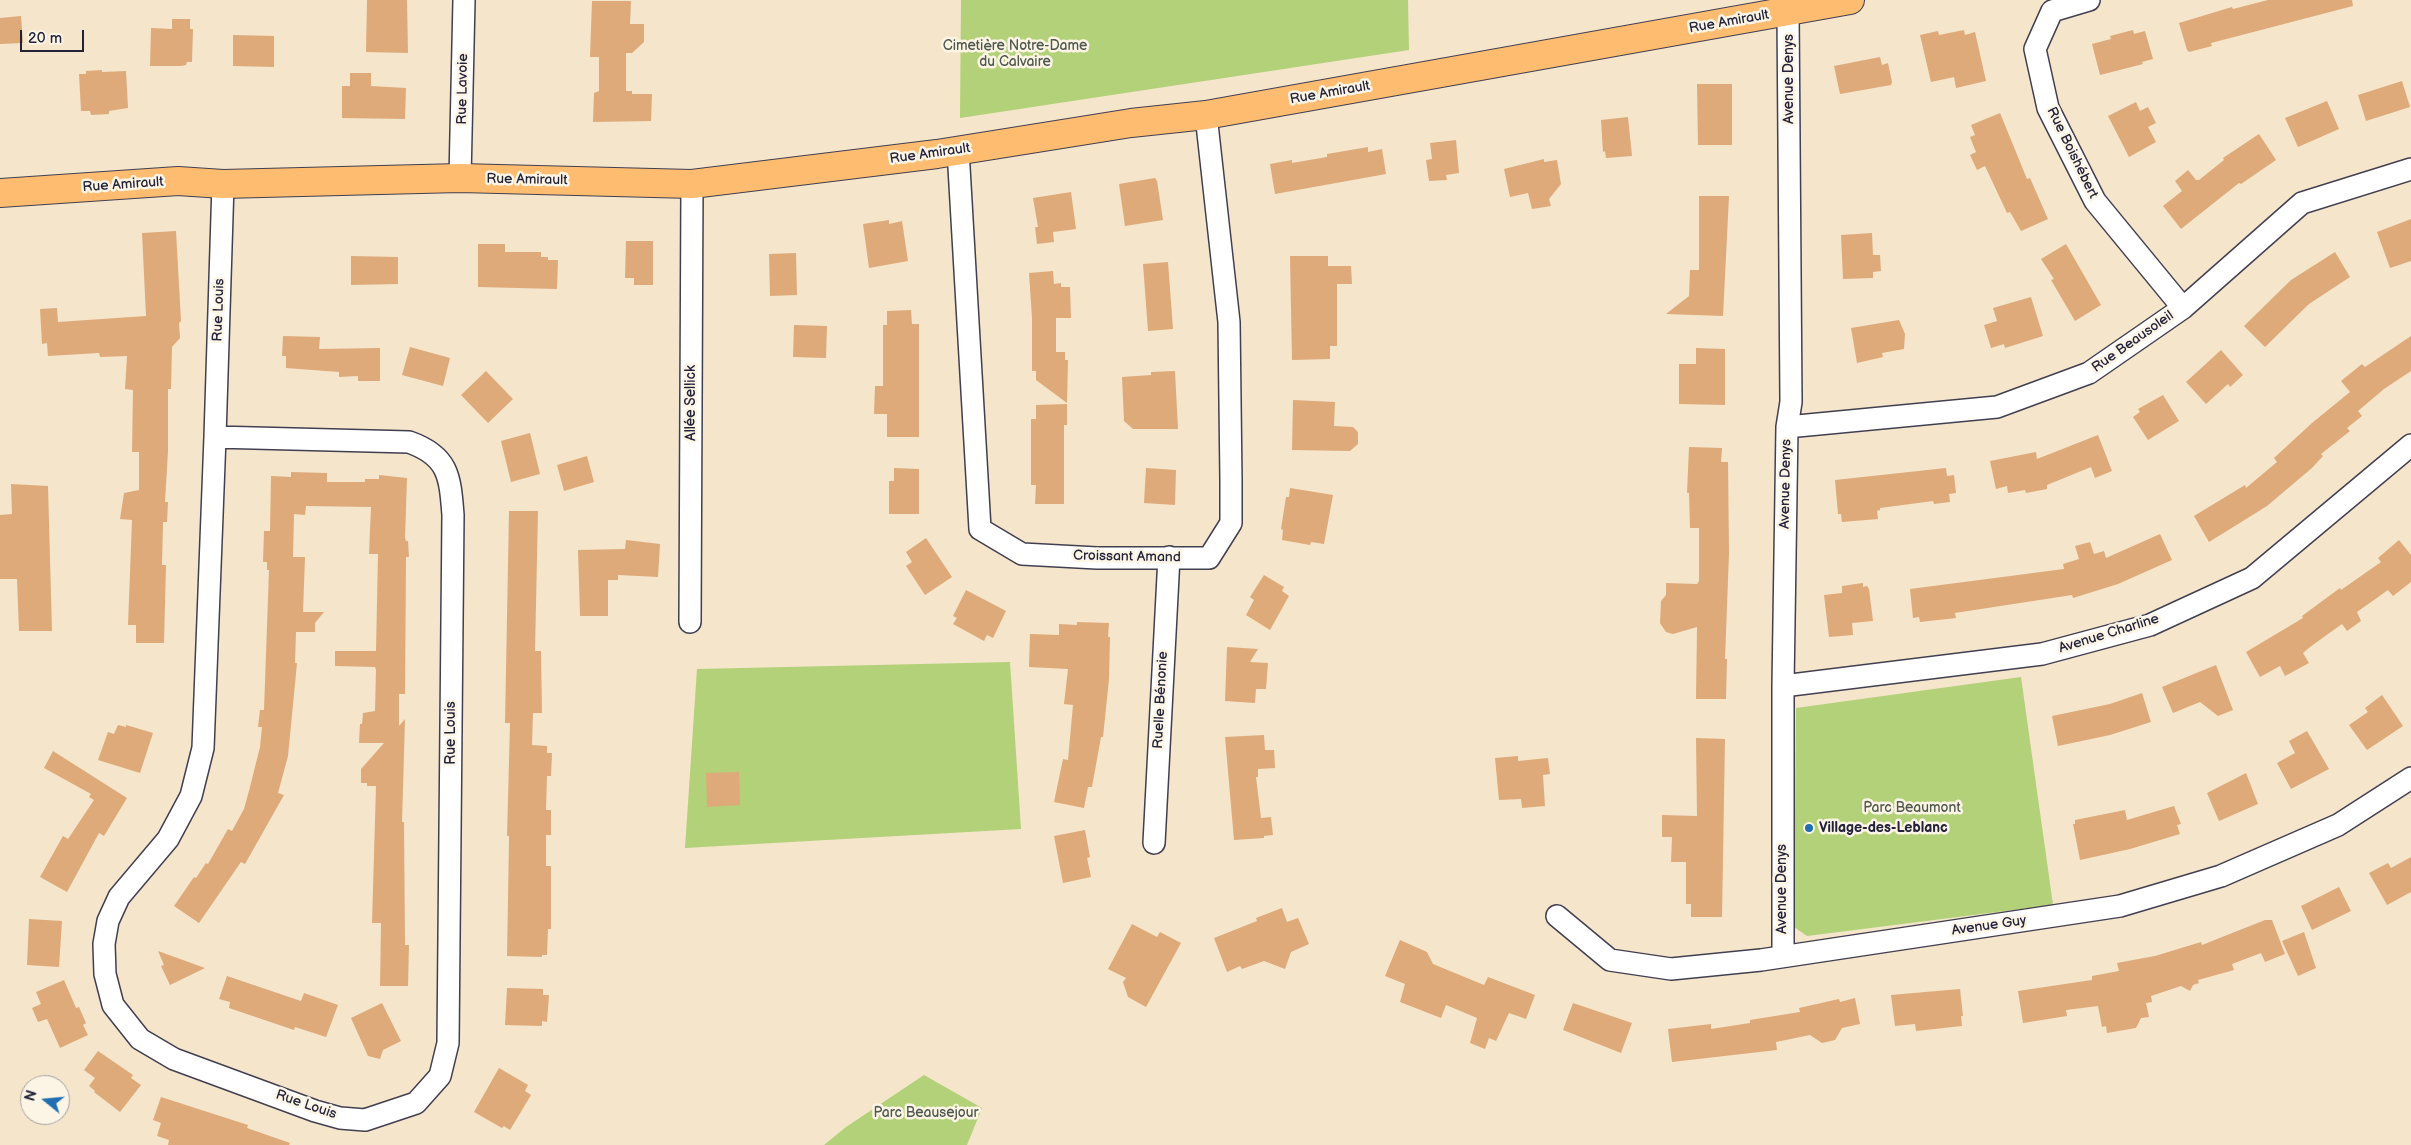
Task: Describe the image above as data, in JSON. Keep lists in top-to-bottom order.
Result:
{
  "streets": {
    "main road": ["Rue Amirault"],
    "street": [
      "Avenue Denys",
      "Rue Lavoie",
      "Rue Boishébert",
      "Rue Louis",
      "Rue Beausoleil",
      "Allée Sellick",
      "Croissant Amand",
      "Avenue Charline",
      "Ruelle Bénonie",
      "Avenue Guy"
    ]
  },
  "crossings": [
    ["Rue Amirault", "Avenue Denys"],
    ["Rue Amirault", "Rue Lavoie"],
    ["Rue Amirault", "Rue Louis"],
    ["Rue Amirault", "Allée Sellick"],
    ["Rue Amirault", "Croissant Amand"],
    ["Avenue Denys", "Rue Beausoleil"],
    ["Avenue Denys", "Avenue Charline"],
    ["Avenue Denys", "Avenue Guy"],
    ["Rue Boishébert", "Rue Beausoleil"],
    ["Croissant Amand", "Ruelle Bénonie"]
  ],
  "parks": ["Cimetière Notre-Dame du Calvaire", "Parc Beaumont", "Parc Beausejour"],
  "places": ["Village-des-Leblanc"],
  "scale_bar": "20 m",
  "north": "left"
}
